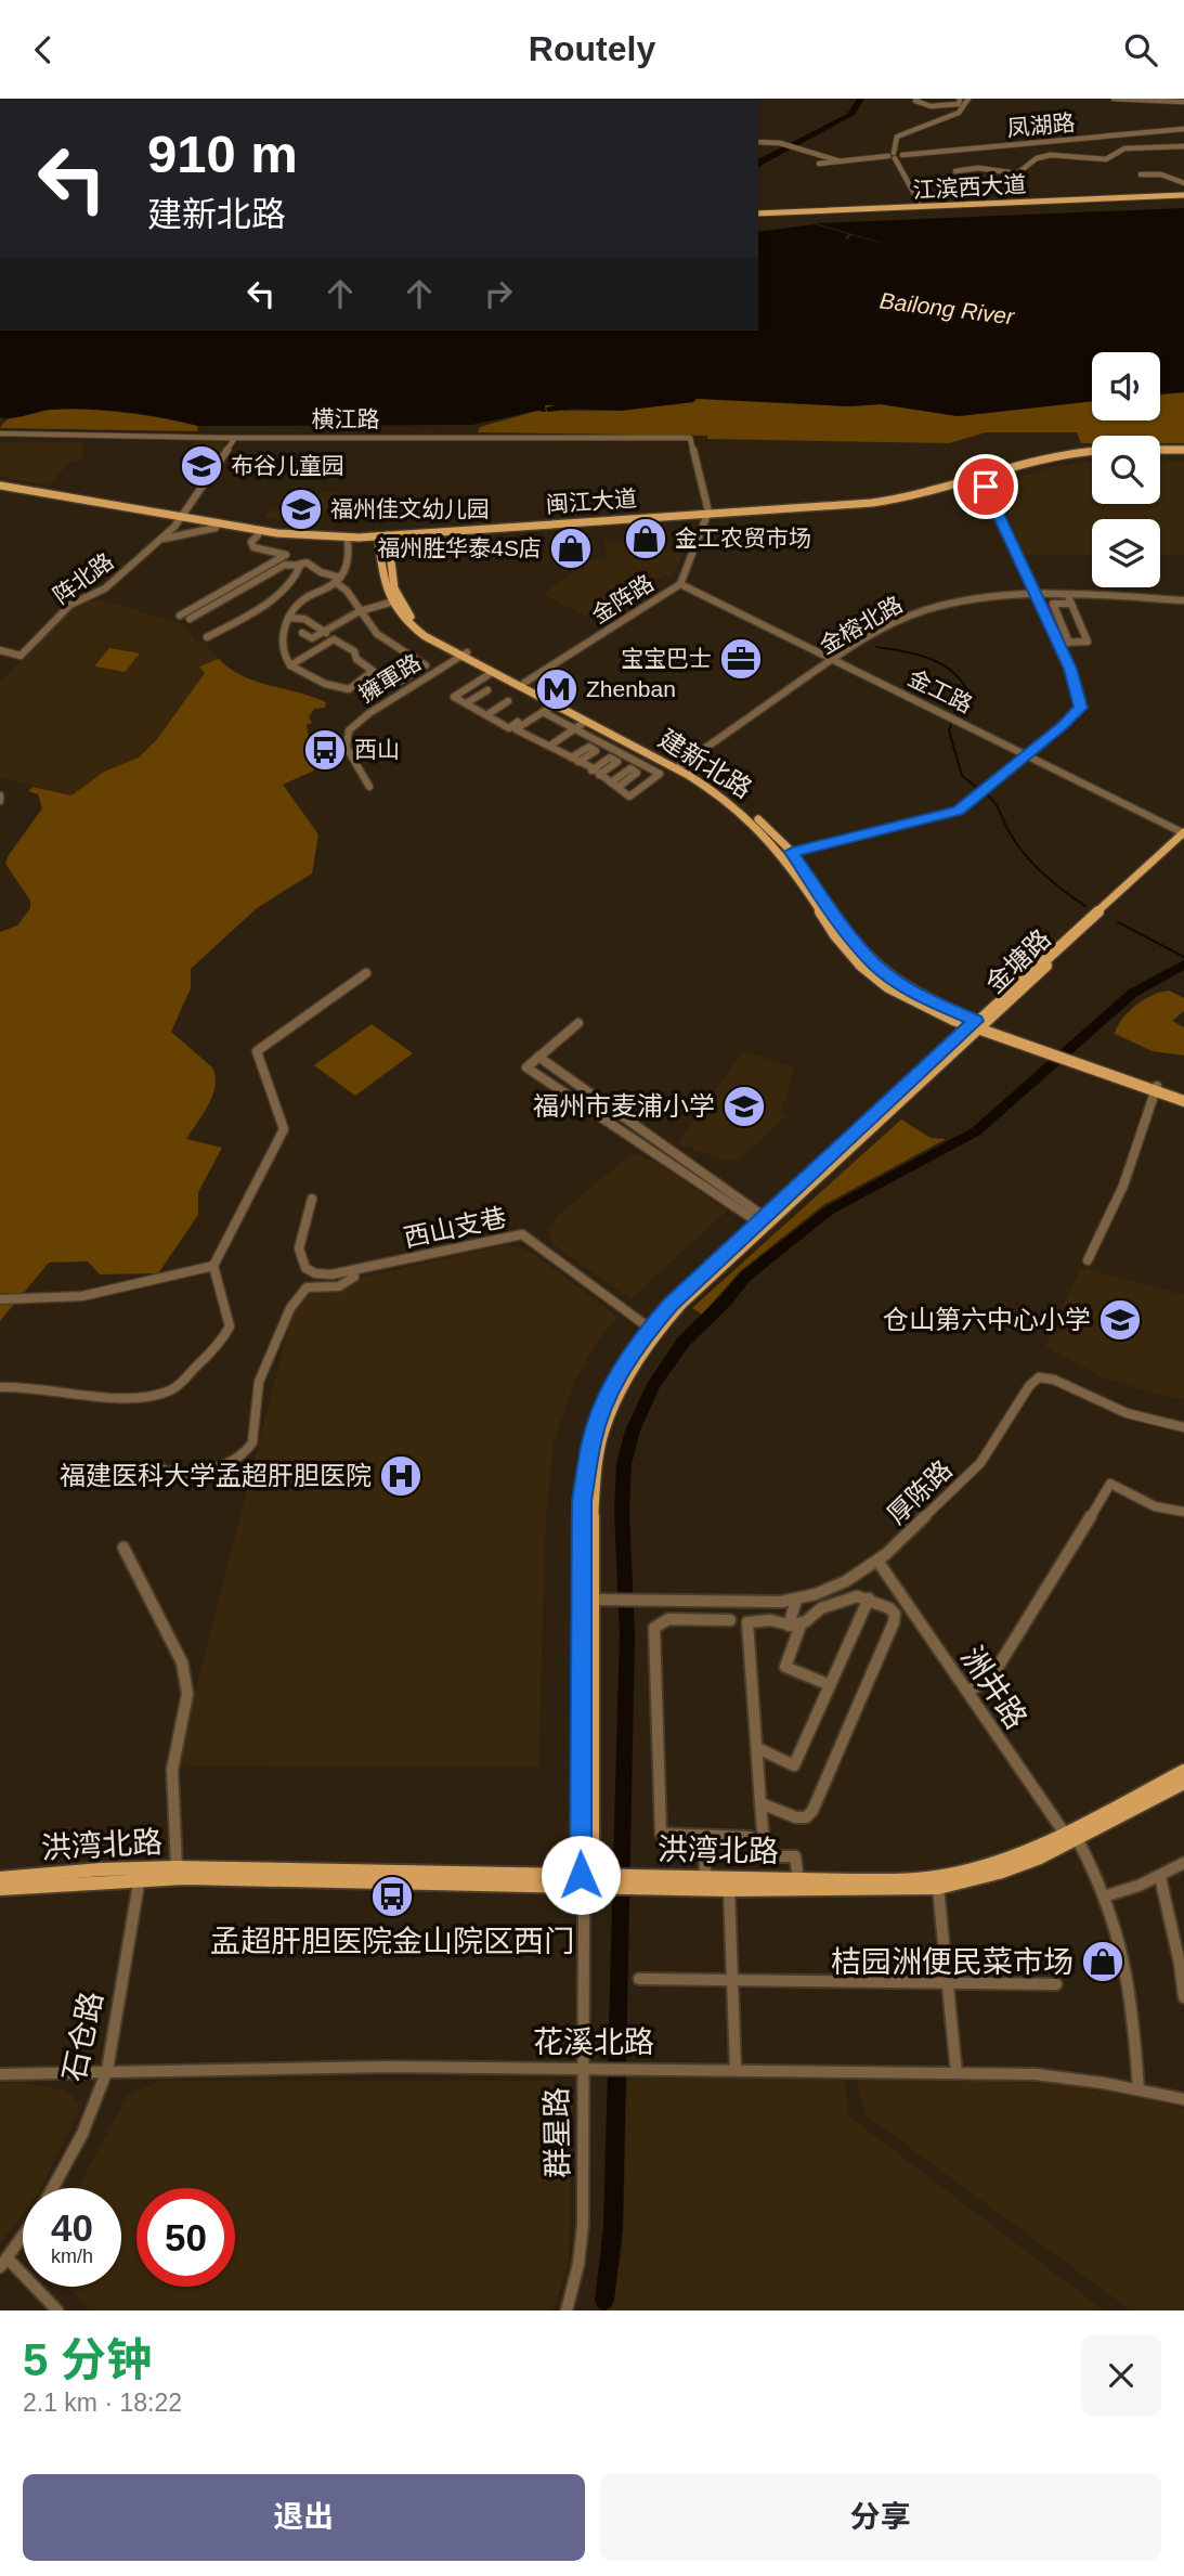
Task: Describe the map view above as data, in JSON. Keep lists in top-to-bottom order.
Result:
{
  "streets": {
    "main road": [
      "江滨西大道",
      "闽江大道",
      "建新北路",
      "金塘路",
      "洪湾北路"
    ],
    "street": [
      "凤湖路",
      "横江路",
      "阵北路",
      "金阵路",
      "金榕北路",
      "擁軍路",
      "金工路",
      "西山支巷",
      "厚陈路",
      "洲井路",
      "石仓路",
      "花溪北路",
      "群星路"
    ]
  },
  "crossings": [
    ["横江路", "闽江大道"],
    ["横江路", "阵北路"],
    ["横江路", "金阵路"],
    ["闽江大道", "阵北路"],
    ["闽江大道", "金阵路"],
    ["闽江大道", "建新北路"],
    ["金阵路", "金工路"],
    ["金阵路", "建新北路"],
    ["金榕北路", "金工路"],
    ["金榕北路", "建新北路"],
    ["擁軍路", "建新北路"],
    ["金工路", "金塘路"],
    ["建新北路", "金塘路"],
    ["金塘路", "西山支巷"],
    ["金塘路", "厚陈路"],
    ["金塘路", "洪湾北路"],
    ["金塘路", "群星路"],
    ["厚陈路", "洲井路"],
    ["洲井路", "洪湾北路"],
    ["洲井路", "花溪北路"],
    ["洪湾北路", "石仓路"],
    ["石仓路", "花溪北路"],
    ["花溪北路", "群星路"]
  ],
  "water": ["Bailong River"],
  "places": {
    "school or university": [
      "布谷儿童园",
      "福州佳文幼儿园",
      "福州市麦浦小学",
      "仓山第六中心小学"
    ],
    "shop": ["金工农贸市场", "福州胜华泰4S店", "桔园洲便民菜市场"],
    "office": ["宝宝巴士"],
    "metro station": ["Zhenban"],
    "bus stop": ["西山", "孟超肝胆医院金山院区西门"],
    "hospital": ["福建医科大学孟超肝胆医院"]
  },
  "page": {
    "header": "Routely",
    "turn": ["910 m", "建新北路"],
    "speed": "40 km/h",
    "limit": "50",
    "heading": ["5 分钟", "2.1 km · 18:22"],
    "buttons": ["退出", "分享"]
  }
}
